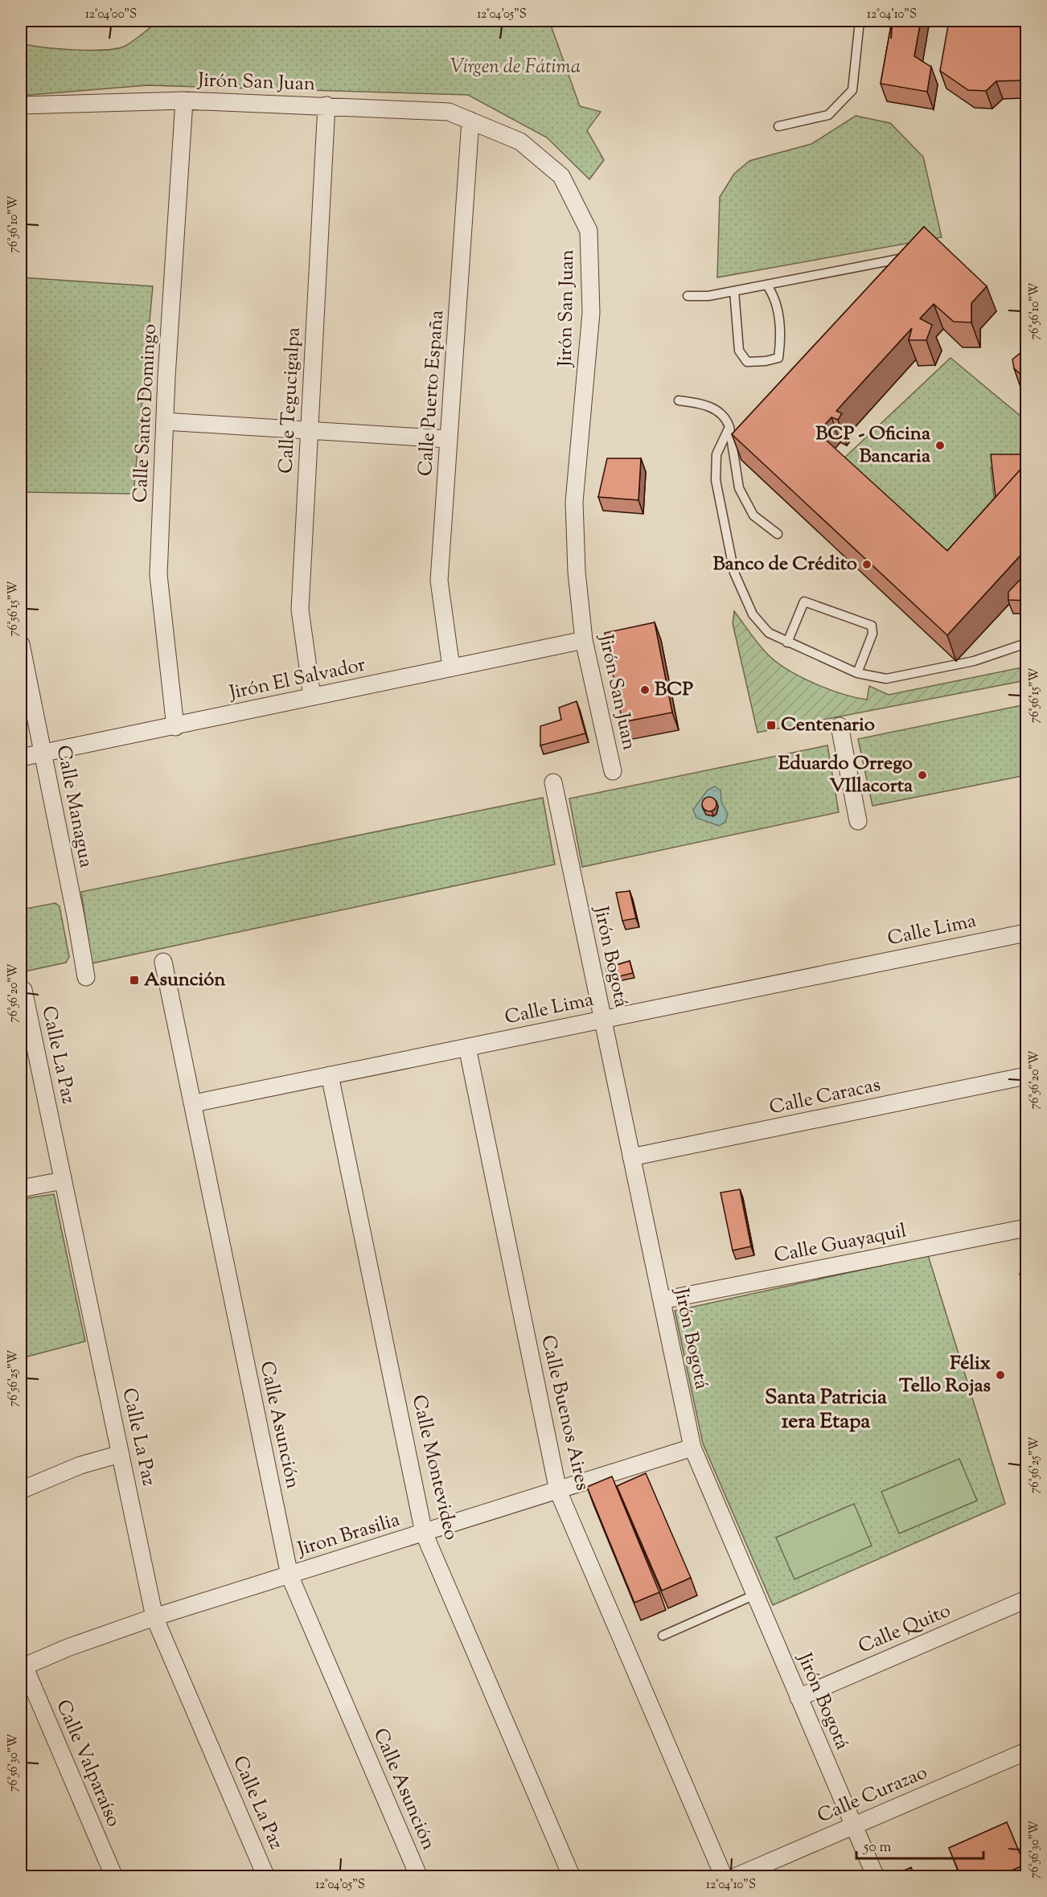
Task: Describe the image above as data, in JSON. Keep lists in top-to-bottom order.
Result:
{
  "streets": {
    "street": [
      "Jirón San Juan",
      "Calle Puerto España",
      "Calle Tegucigalpa",
      "Calle Santo Domingo",
      "Jirón El Salvador",
      "Calle Managua",
      "Calle Lima",
      "Jirón Bogotá",
      "Calle La Paz",
      "Calle Caracas",
      "Calle Guayaquil",
      "Calle Buenos Aires",
      "Calle Asunción",
      "Calle Montevideo",
      "Jiron Brasilia",
      "Calle Quito",
      "Calle Valparaíso",
      "Calle Curazao"
    ]
  },
  "crossings": [
    ["Jirón San Juan", "Calle Puerto España"],
    ["Jirón San Juan", "Calle Tegucigalpa"],
    ["Jirón San Juan", "Calle Santo Domingo"],
    ["Jirón San Juan", "Jirón El Salvador"],
    ["Calle Puerto España", "Jirón El Salvador"],
    ["Calle Tegucigalpa", "Jirón El Salvador"],
    ["Calle Santo Domingo", "Jirón El Salvador"],
    ["Jirón El Salvador", "Calle Managua"],
    ["Calle Lima", "Jirón Bogotá"],
    ["Calle Lima", "Calle Buenos Aires"],
    ["Calle Lima", "Calle Asunción"],
    ["Calle Lima", "Calle Montevideo"],
    ["Jirón Bogotá", "Calle Caracas"],
    ["Jirón Bogotá", "Calle Guayaquil"],
    ["Jirón Bogotá", "Jiron Brasilia"],
    ["Jirón Bogotá", "Calle Quito"],
    ["Jirón Bogotá", "Calle Curazao"],
    ["Calle La Paz", "Jiron Brasilia"],
    ["Calle Buenos Aires", "Jiron Brasilia"],
    ["Calle Asunción", "Jiron Brasilia"],
    ["Calle Montevideo", "Jiron Brasilia"],
    ["Jiron Brasilia", "Calle Valparaíso"]
  ],
  "districts": ["Santa Patricia 1era Etapa"],
  "parks": ["Vírgen de Fátima"],
  "places": {
    "other": [
      "BCP - Oficina Bancaria",
      "Banco de Crédito",
      "BCP",
      "Eduardo Orrego VIllacorta",
      "Félix Tello Rojas"
    ],
    "transit": ["Centenario", "Asunción"]
  },
  "scale_bar": "50 m",
  "coordinates": [
    "12°04'00\"S",
    "12°04'05\"S",
    "12°04'10\"S",
    "76°56'10\"W",
    "76°56'15\"W",
    "76°56'20\"W",
    "76°56'25\"W",
    "76°56'30\"W"
  ]
}
